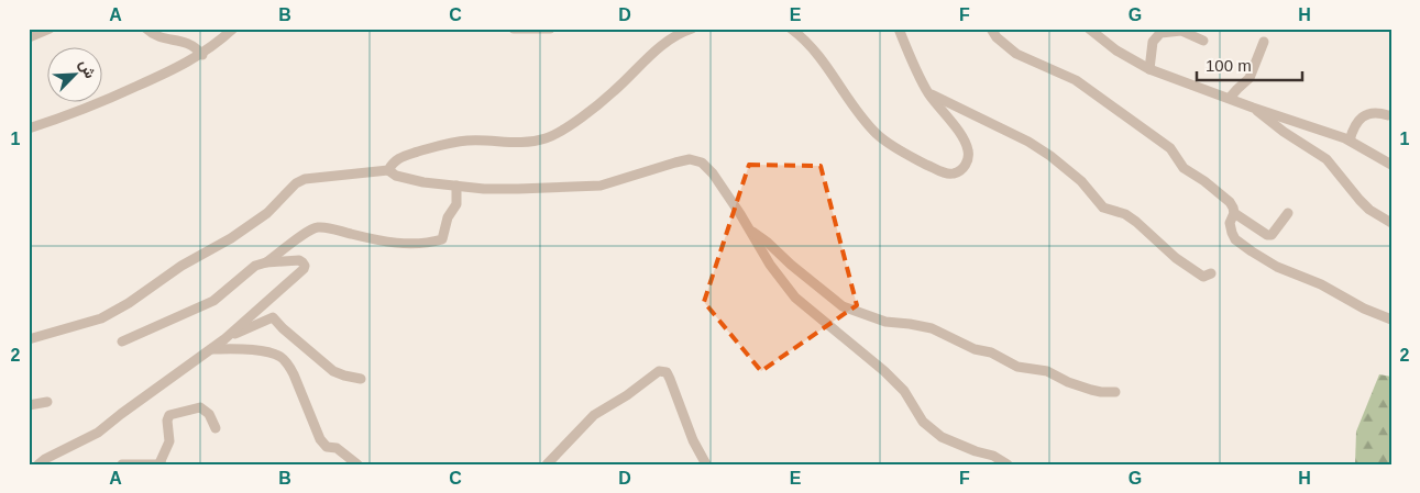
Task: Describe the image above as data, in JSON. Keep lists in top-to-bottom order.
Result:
{
  "scale_bar": "100 m",
  "north": "top right",
  "grid": {
    "columns": [
      "A",
      "B",
      "C",
      "D",
      "E",
      "F",
      "G",
      "H"
    ],
    "rows": ["1", "2"]
  }
}
